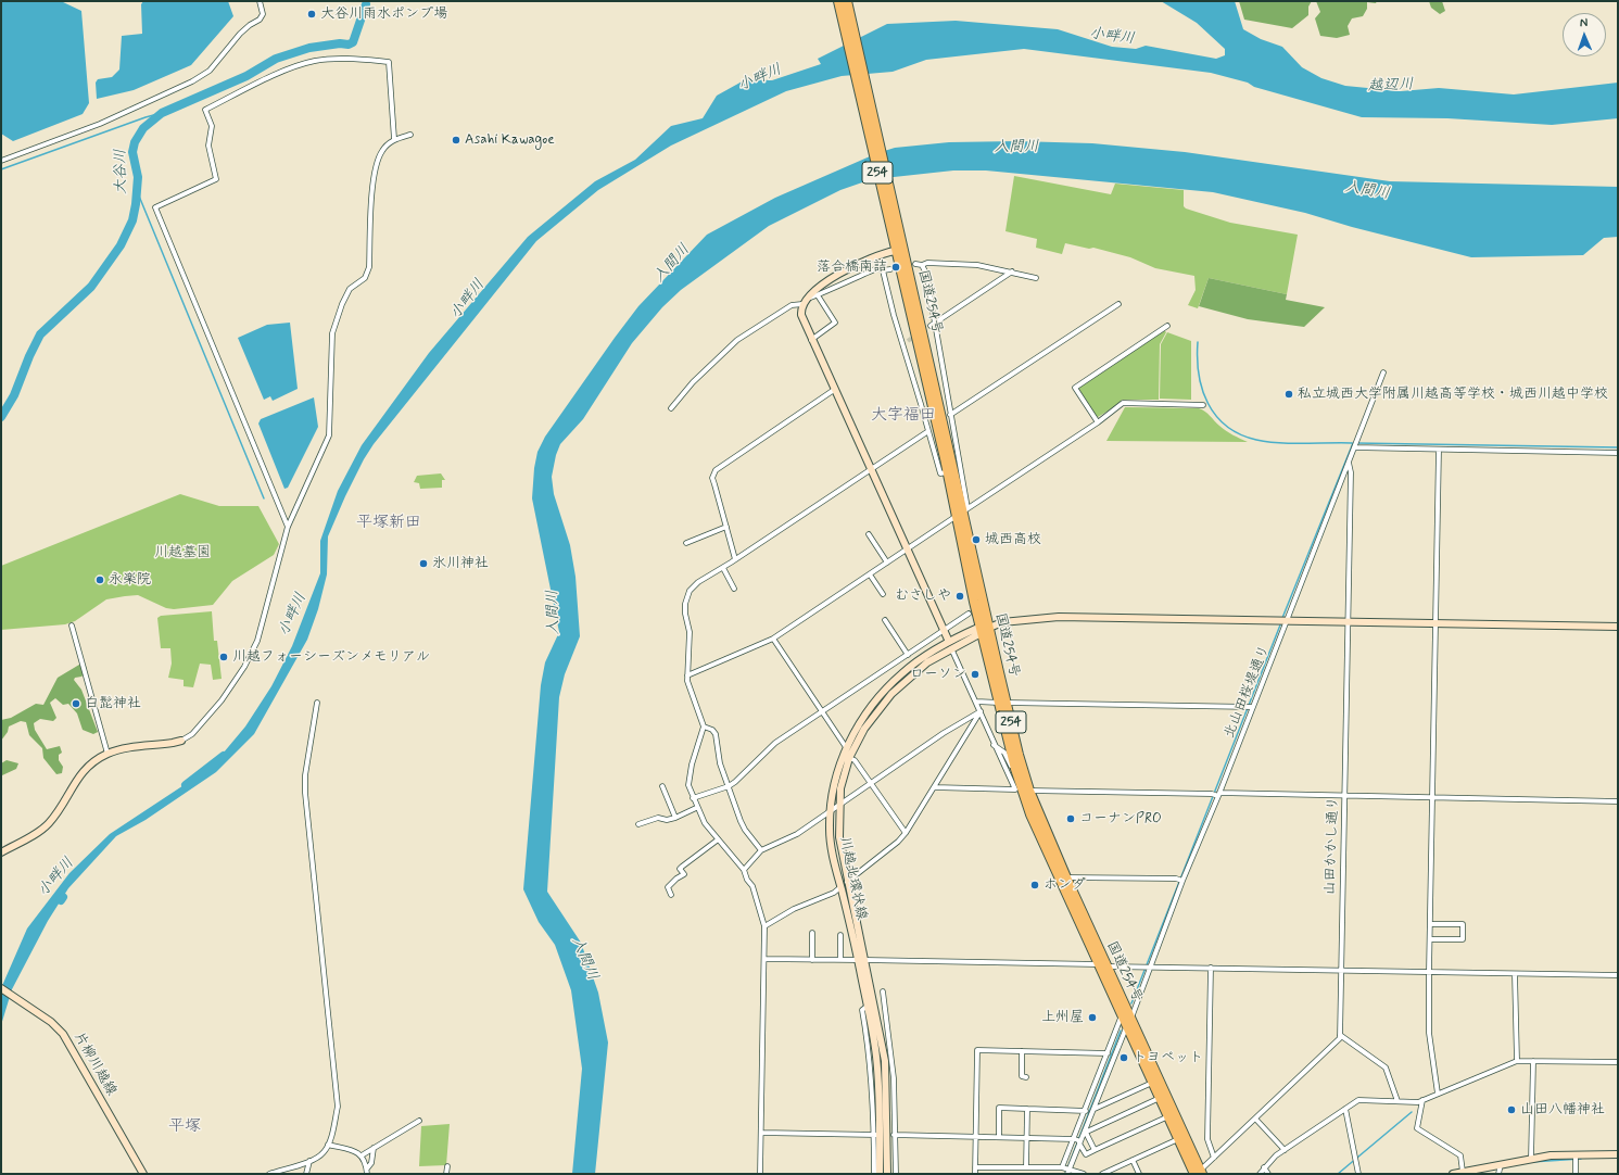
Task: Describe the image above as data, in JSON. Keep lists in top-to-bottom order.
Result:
{
  "streets": {
    "highway": ["254", "国道254号"],
    "street": [
      "北山田桜堤通り",
      "山田かかし通り",
      "川越北環状線",
      "片柳川越線"
    ]
  },
  "crossings": [
    ["国道254号", "北山田桜堤通り"],
    ["国道254号", "川越北環状線"],
    ["北山田桜堤通り", "山田かかし通り"],
    ["北山田桜堤通り", "川越北環状線"],
    ["山田かかし通り", "川越北環状線"]
  ],
  "districts": ["大字福田", "平塚新田", "平塚"],
  "water": [
    "小畔川",
    "越辺川",
    "入間川",
    "大谷川"
  ],
  "parks": ["川越墓園"],
  "places": [
    "大谷川雨水ポンプ場",
    "Asahi Kawagoe",
    "落合橋南詰",
    "私立城西大学附属川越高等学校・城西川越中学校",
    "城西高校",
    "氷川神社",
    "永楽院",
    "むさしや",
    "川越フォーシーズンメモリアル",
    "ローソン",
    "白髭神社",
    "コーナンPRO",
    "ホンダ",
    "上州屋",
    "トヨペット",
    "山田八幡神社"
  ],
  "north": "top"
}
